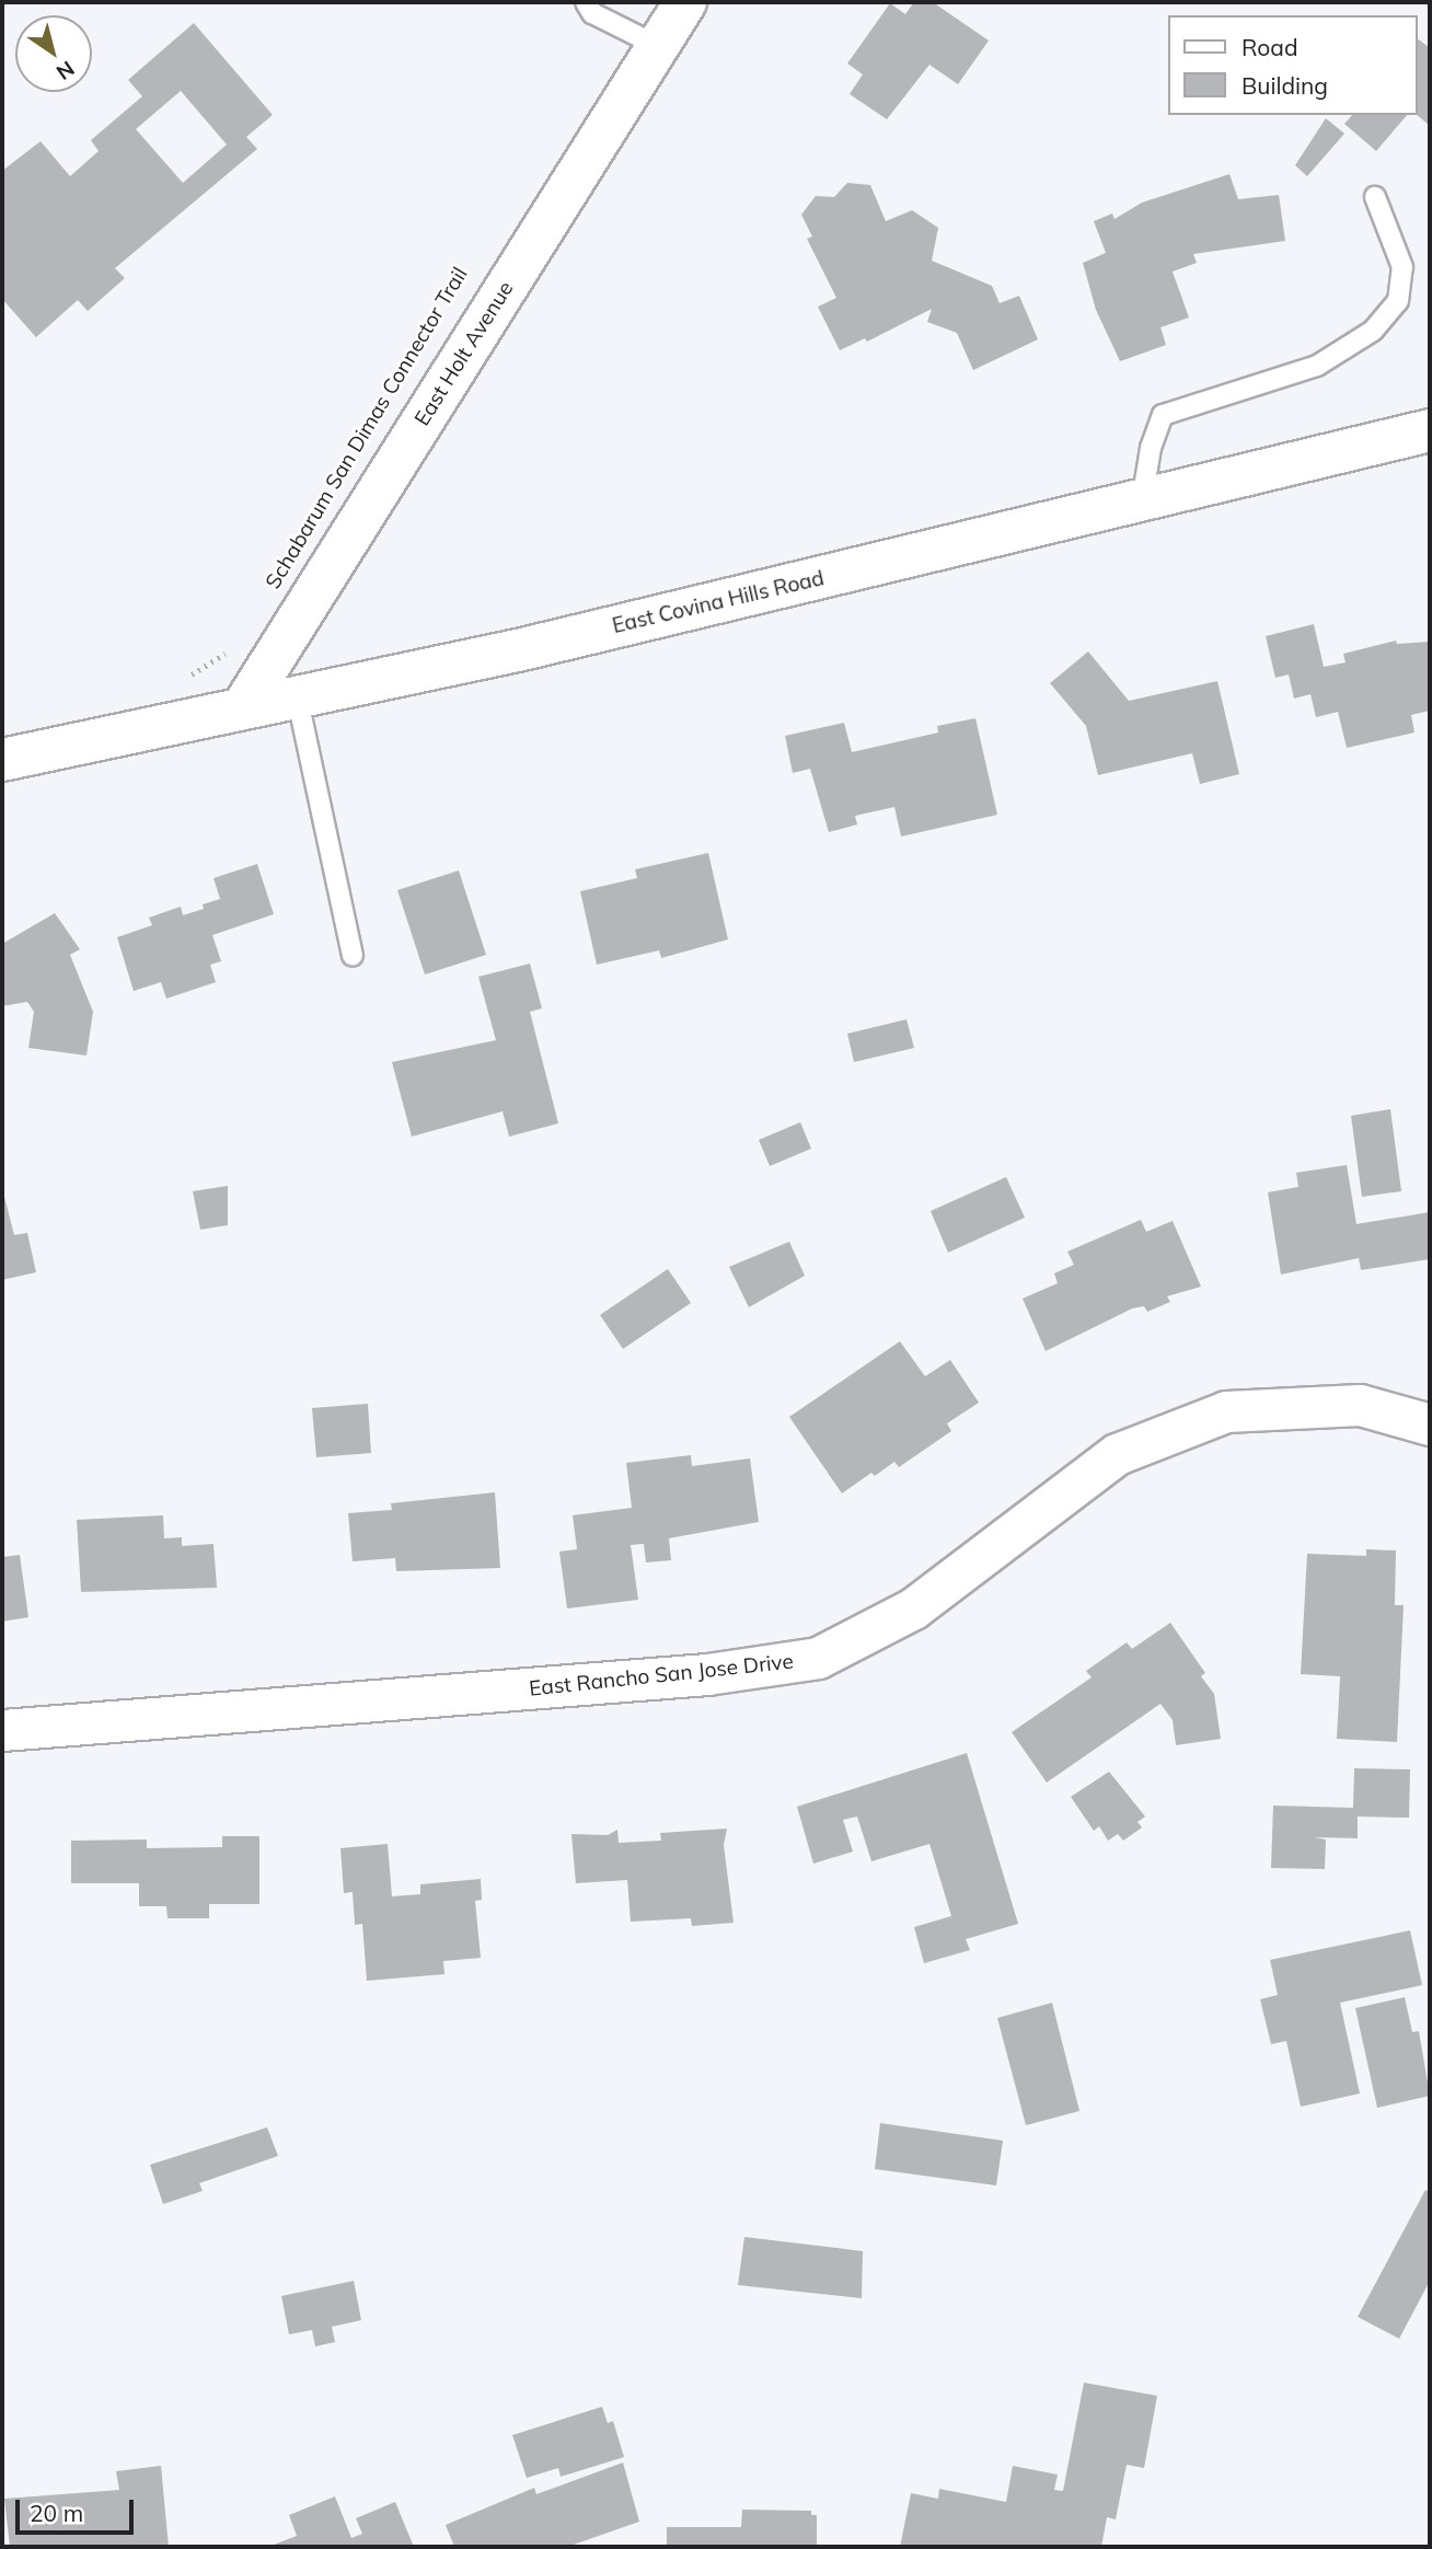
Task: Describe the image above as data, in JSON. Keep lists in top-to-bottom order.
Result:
{
  "streets": {
    "street": ["East Holt Avenue", "East Covina Hills Road", "East Rancho San Jose Drive"]
  },
  "crossings": [
    ["East Holt Avenue", "East Covina Hills Road"]
  ],
  "legend": ["Road", "Building"],
  "scale_bar": "20 m",
  "north": "bottom right"
}
